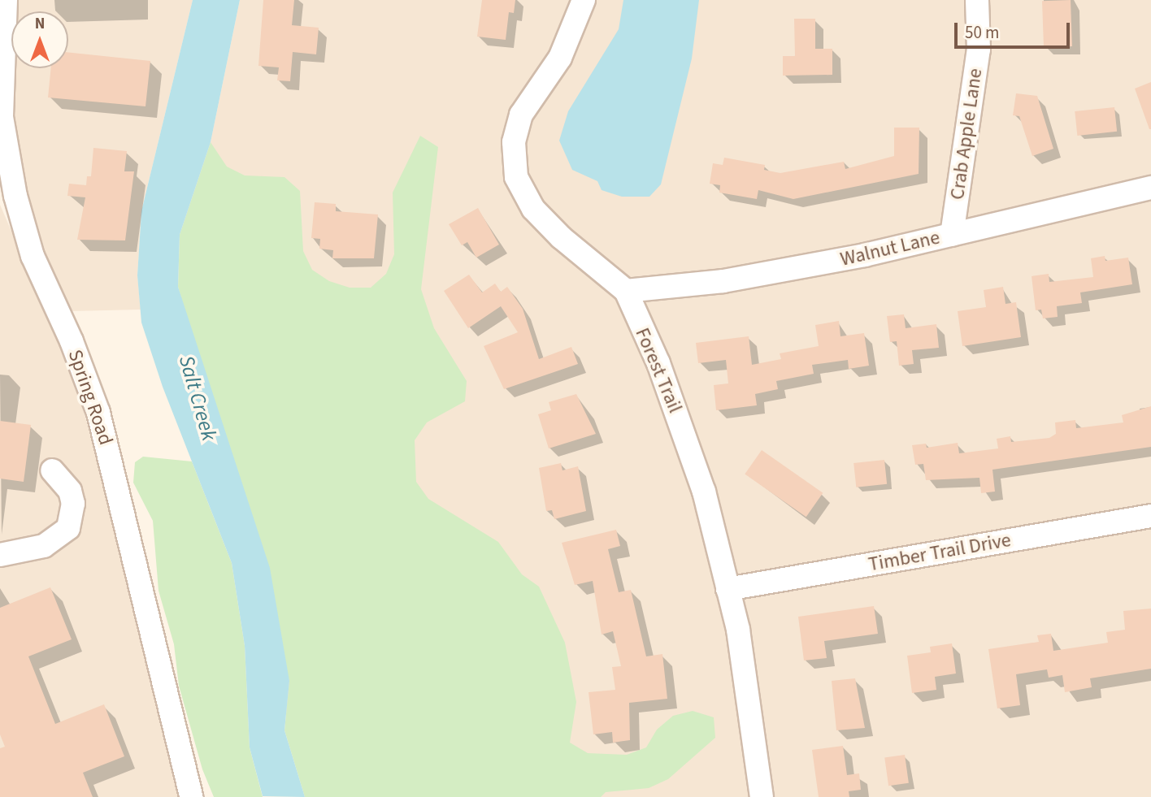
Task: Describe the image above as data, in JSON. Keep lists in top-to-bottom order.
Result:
{
  "streets": {
    "street": [
      "Crab Apple Lane",
      "Walnut Lane",
      "Forest Trail",
      "Spring Road",
      "Timber Trail Drive"
    ]
  },
  "crossings": [
    ["Crab Apple Lane", "Walnut Lane"],
    ["Walnut Lane", "Forest Trail"],
    ["Forest Trail", "Timber Trail Drive"]
  ],
  "water": ["Salt Creek"],
  "scale_bar": "50 m",
  "north": "top"
}
